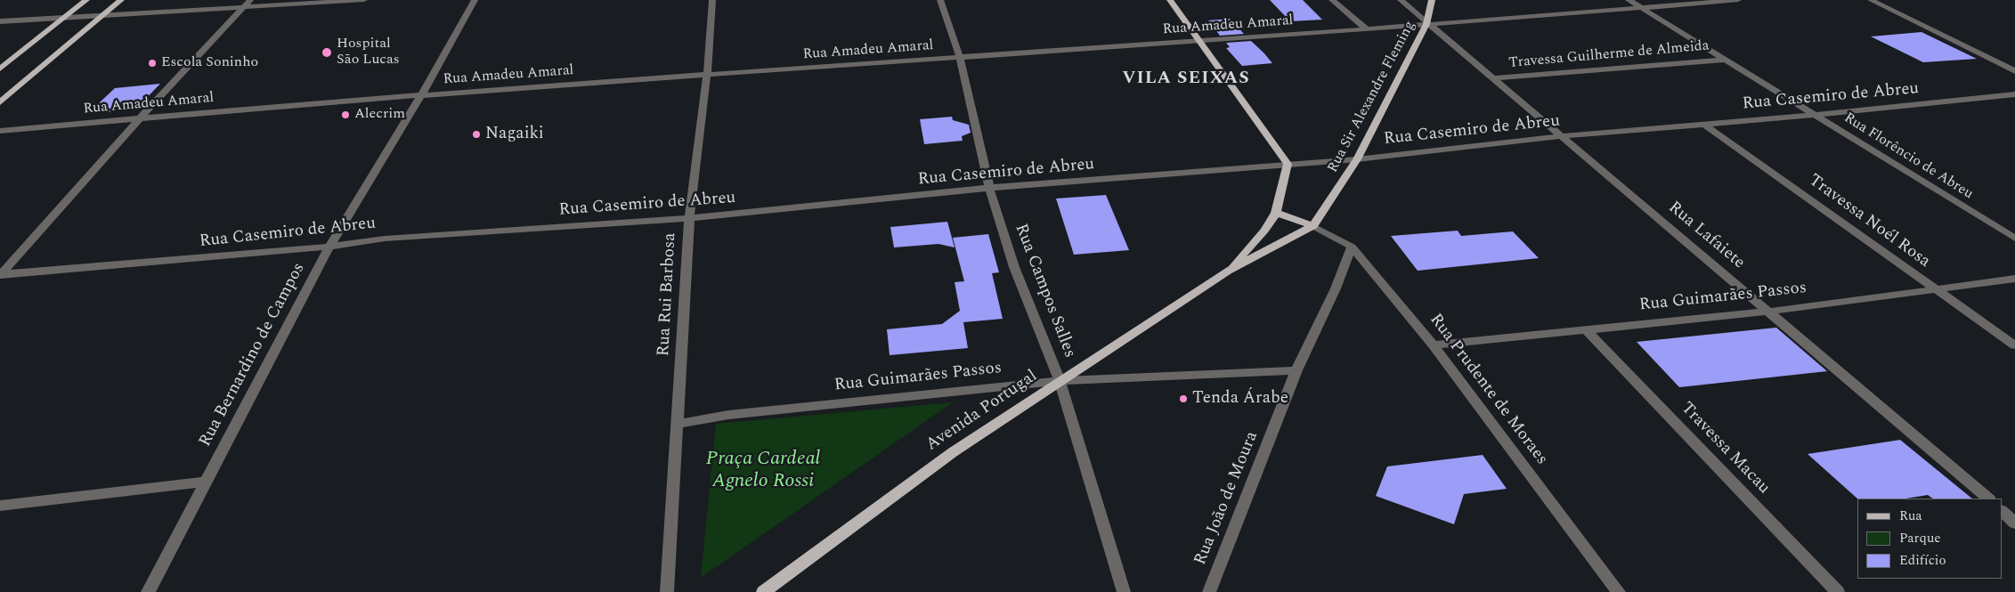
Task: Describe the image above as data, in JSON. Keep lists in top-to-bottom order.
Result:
{
  "streets": {
    "main road": ["Rua Sir Alexandre Fleming", "Avenida Portugal"],
    "street": [
      "Rua Amadeu Amaral",
      "Travessa Guilherme de Almeida",
      "Rua Casemiro de Abreu",
      "Rua Florêncio de Abreu",
      "Travessa Noél Rosa",
      "Rua Lafaiete",
      "Rua Campos Salles",
      "Rua Rui Barbosa",
      "Rua Guimarães Passos",
      "Rua Bernardino de Campos",
      "Rua Prudente de Moraes",
      "Travessa Macau",
      "Rua João de Moura"
    ]
  },
  "crossings": [
    ["Rua Amadeu Amaral", "Rua Sir Alexandre Fleming"],
    ["Rua Amadeu Amaral", "Rua Florêncio de Abreu"],
    ["Rua Amadeu Amaral", "Rua Lafaiete"],
    ["Rua Amadeu Amaral", "Rua Campos Salles"],
    ["Rua Amadeu Amaral", "Rua Rui Barbosa"],
    ["Rua Amadeu Amaral", "Rua Bernardino de Campos"],
    ["Travessa Guilherme de Almeida", "Rua Florêncio de Abreu"],
    ["Travessa Guilherme de Almeida", "Rua Lafaiete"],
    ["Rua Sir Alexandre Fleming", "Rua Casemiro de Abreu"],
    ["Rua Sir Alexandre Fleming", "Rua Lafaiete"],
    ["Rua Sir Alexandre Fleming", "Rua Prudente de Moraes"],
    ["Rua Sir Alexandre Fleming", "Avenida Portugal"],
    ["Rua Casemiro de Abreu", "Rua Florêncio de Abreu"],
    ["Rua Casemiro de Abreu", "Travessa Noél Rosa"],
    ["Rua Casemiro de Abreu", "Rua Lafaiete"],
    ["Rua Casemiro de Abreu", "Rua Campos Salles"],
    ["Rua Casemiro de Abreu", "Rua Rui Barbosa"],
    ["Rua Casemiro de Abreu", "Rua Bernardino de Campos"],
    ["Rua Casemiro de Abreu", "Avenida Portugal"],
    ["Travessa Noél Rosa", "Rua Guimarães Passos"],
    ["Rua Lafaiete", "Rua Guimarães Passos"],
    ["Rua Campos Salles", "Rua Guimarães Passos"],
    ["Rua Campos Salles", "Avenida Portugal"],
    ["Rua Rui Barbosa", "Rua Guimarães Passos"],
    ["Rua Guimarães Passos", "Rua Prudente de Moraes"],
    ["Rua Guimarães Passos", "Avenida Portugal"],
    ["Rua Guimarães Passos", "Travessa Macau"],
    ["Rua Guimarães Passos", "Rua João de Moura"],
    ["Rua Prudente de Moraes", "Avenida Portugal"],
    ["Rua Prudente de Moraes", "Rua João de Moura"]
  ],
  "districts": ["VILA SEIXAS"],
  "parks": ["Praça Cardeal Agnelo Rossi"],
  "places": [
    "Hospital São Lucas",
    "Escola Soninho",
    "Alecrim",
    "Nagaiki",
    "Tenda Árabe"
  ],
  "legend": ["Rua", "Parque", "Edifício"]
}
